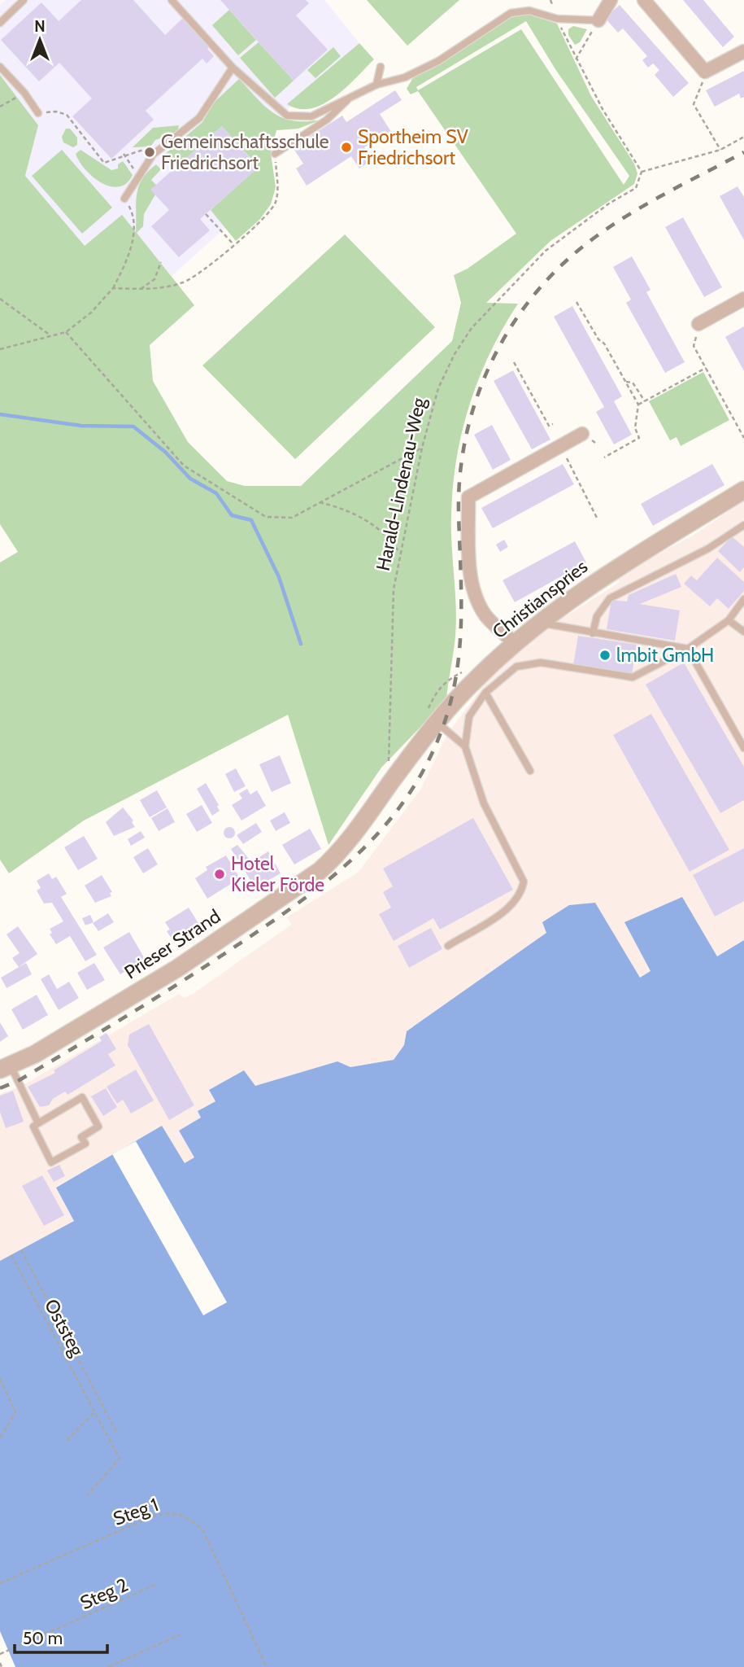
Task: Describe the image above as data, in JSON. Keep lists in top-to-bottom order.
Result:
{
  "streets": {
    "street": ["Christianspries", "Prieser Strand"],
    "path": [
      "Harald-Lindenau-Weg",
      "Oststeg",
      "Steg 1",
      "Steg 2"
    ]
  },
  "crossings": [
    ["Harald-Lindenau-Weg", "Christianspries"],
    ["Harald-Lindenau-Weg", "Prieser Strand"],
    ["Christianspries", "Prieser Strand"]
  ],
  "places": [
    "Sportheim SV Friedrichsort",
    "Gemeinschaftsschule Friedrichsort",
    "lmbit GmbH",
    "Hotel Kieler Förde"
  ],
  "scale_bar": "50 m",
  "north": "top"
}
